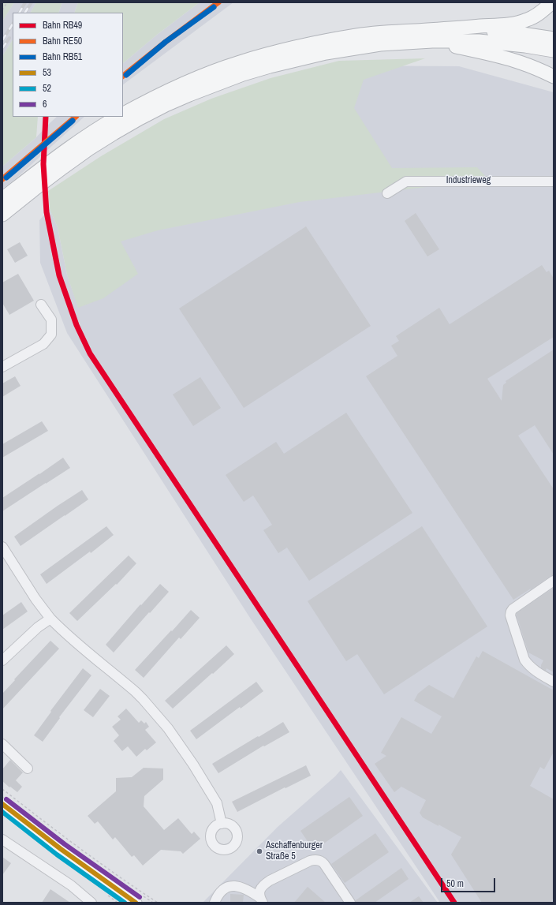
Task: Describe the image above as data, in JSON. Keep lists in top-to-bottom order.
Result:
{
  "streets": {
    "street": ["Industrieweg"]
  },
  "places": ["Aschaffenburger Straße 5"],
  "lines": [
    "rail line RE50",
    "rail line RB51",
    "rail line RB49",
    "transit line 6",
    "transit line 53",
    "transit line 52"
  ],
  "legend": [
    "Bahn RB49",
    "Bahn RE50",
    "Bahn RB51",
    "53",
    "52",
    "6"
  ],
  "scale_bar": "50 m"
}
